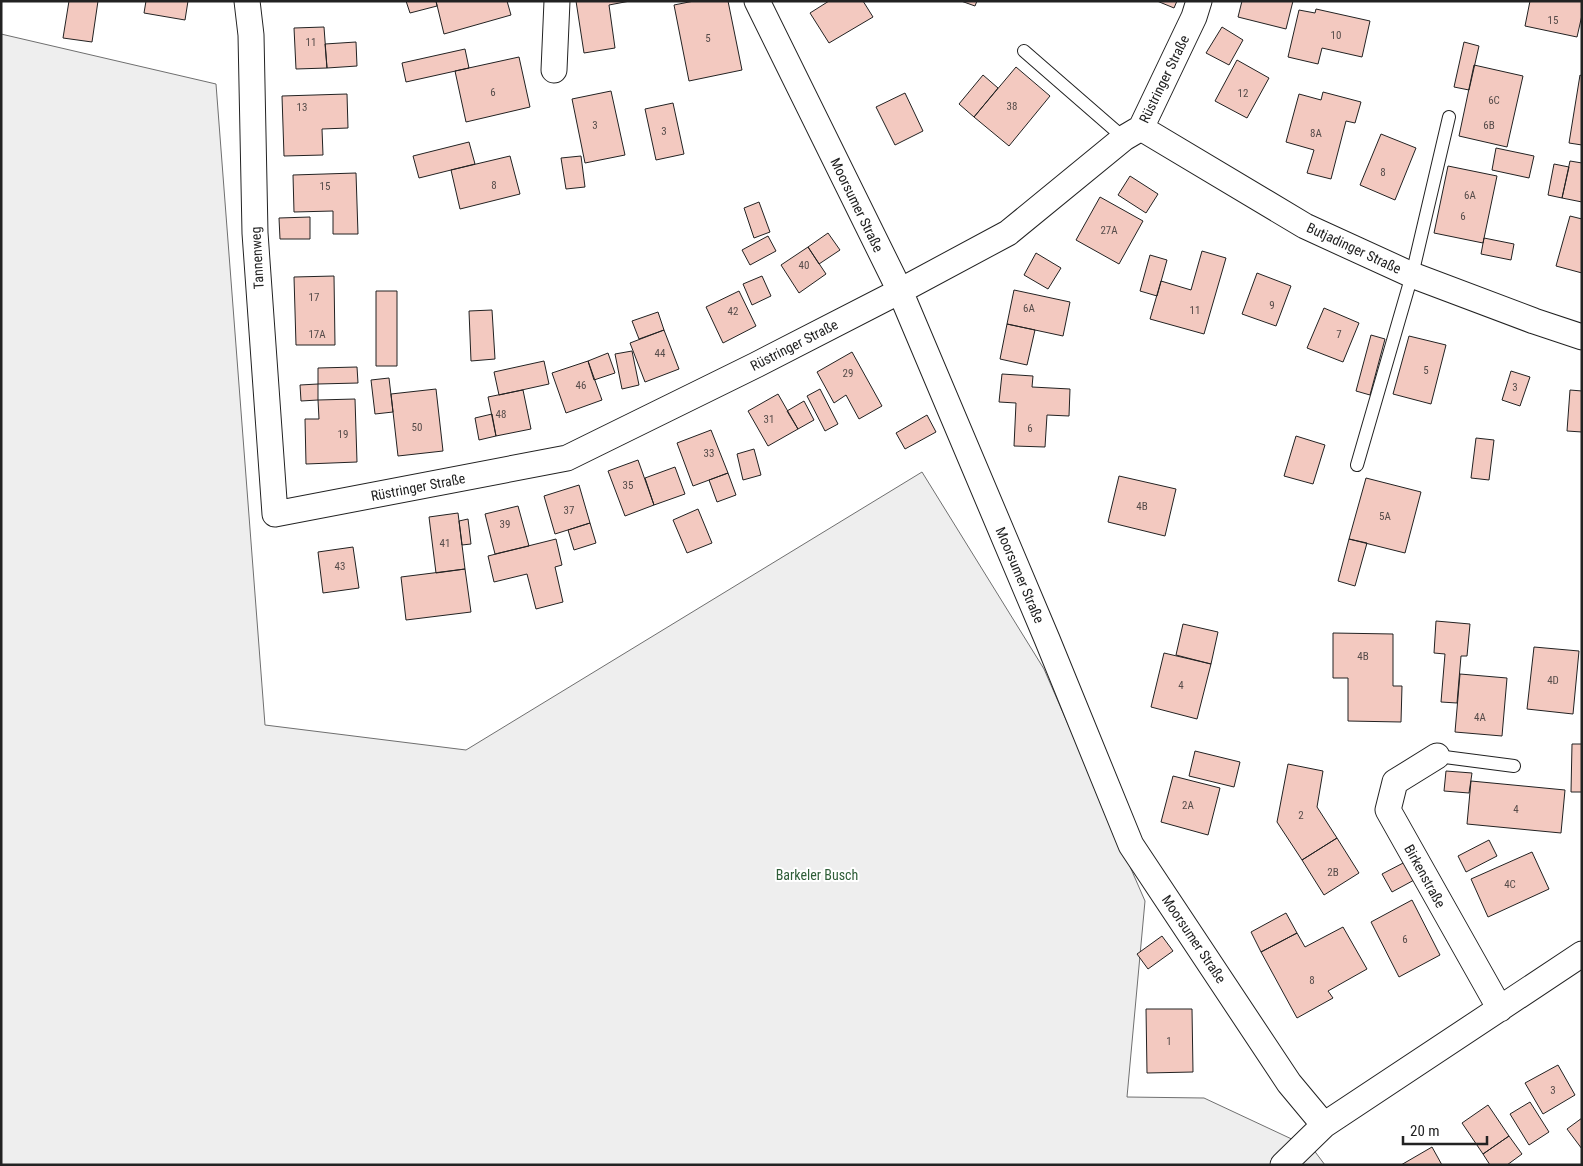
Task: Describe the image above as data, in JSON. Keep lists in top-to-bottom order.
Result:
{
  "streets": {
    "street": [
      "Rüstringer Straße",
      "Moorsumer Straße",
      "Butjadinger Straße",
      "Tannenweg",
      "Birkenstraße"
    ]
  },
  "crossings": [
    ["Rüstringer Straße", "Moorsumer Straße"],
    ["Rüstringer Straße", "Butjadinger Straße"],
    ["Rüstringer Straße", "Tannenweg"]
  ],
  "parks": ["Barkeler Busch"],
  "house_numbers": [
    "15",
    "10",
    "5",
    "11",
    "6",
    "12",
    "6C",
    "38",
    "13",
    "3",
    "6B",
    "3",
    "8A",
    "8",
    "8",
    "15",
    "6A",
    "6",
    "27A",
    "40",
    "17",
    "9",
    "6A",
    "11",
    "42",
    "17A",
    "7",
    "44",
    "5",
    "29",
    "46",
    "3",
    "48",
    "31",
    "50",
    "6",
    "19",
    "33",
    "35",
    "4B",
    "37",
    "5A",
    "39",
    "41",
    "43",
    "4B",
    "4D",
    "4",
    "4A",
    "2A",
    "4",
    "2",
    "2B",
    "4C",
    "6",
    "8",
    "1",
    "3"
  ],
  "scale_bar": "20 m"
}
